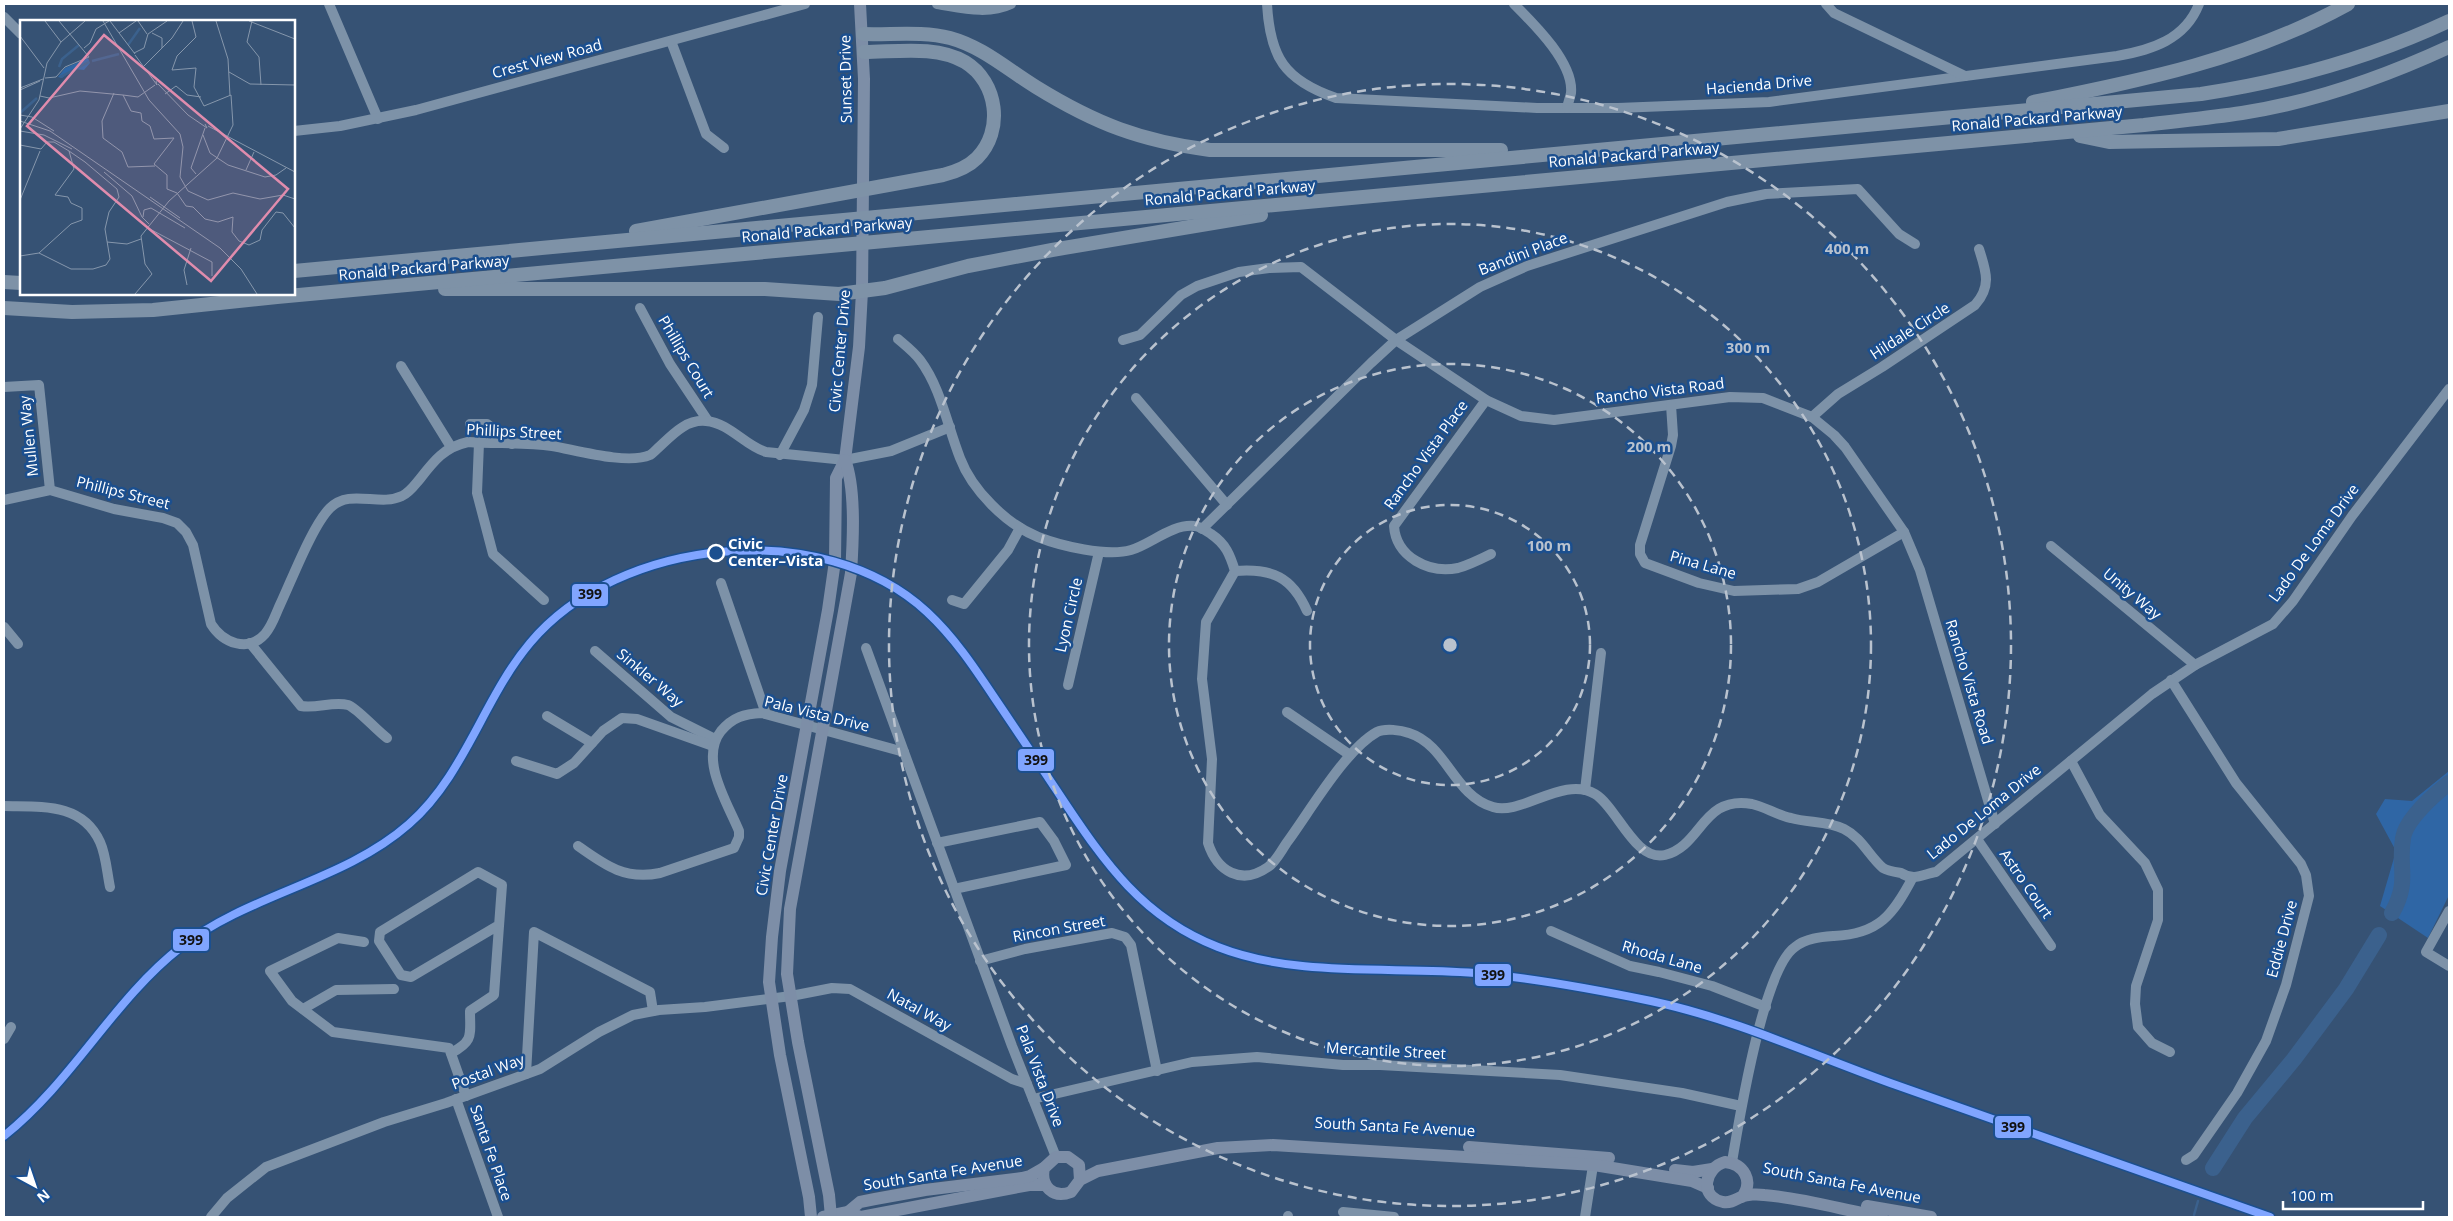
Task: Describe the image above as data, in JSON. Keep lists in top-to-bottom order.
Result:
{
  "streets": {
    "highway": ["Ronald Packard Parkway"],
    "main road": ["Sunset Drive", "Civic Center Drive", "South Santa Fe Avenue"],
    "street": [
      "Crest View Road",
      "Hacienda Drive",
      "Bandini Place",
      "Hildale Circle",
      "Phillips Court",
      "Rancho Vista Road",
      "Phillips Street",
      "Mullen Way",
      "Rancho Vista Place",
      "Lado De Loma Drive",
      "Pina Lane",
      "Unity Way",
      "Lyon Circle",
      "Sinkler Way",
      "Pala Vista Drive",
      "Astro Court",
      "Rincon Street",
      "Eddie Drive",
      "Rhoda Lane",
      "Natal Way",
      "Mercantile Street",
      "Postal Way",
      "Santa Fe Place"
    ]
  },
  "crossings": [
    ["Sunset Drive", "Civic Center Drive"],
    ["Bandini Place", "Rancho Vista Road"],
    ["Hildale Circle", "Rancho Vista Road"],
    ["Civic Center Drive", "Pala Vista Drive"],
    ["Civic Center Drive", "Natal Way"],
    ["Civic Center Drive", "Postal Way"],
    ["Civic Center Drive", "South Santa Fe Avenue"],
    ["Phillips Court", "Phillips Street"],
    ["Rancho Vista Road", "Rancho Vista Place"],
    ["Rancho Vista Road", "Lado De Loma Drive"],
    ["Rancho Vista Road", "Pina Lane"],
    ["Phillips Street", "Mullen Way"],
    ["Lado De Loma Drive", "Unity Way"],
    ["Lado De Loma Drive", "Astro Court"],
    ["Lado De Loma Drive", "Eddie Drive"],
    ["Sinkler Way", "Pala Vista Drive"],
    ["Pala Vista Drive", "Rincon Street"],
    ["Pala Vista Drive", "Natal Way"],
    ["Pala Vista Drive", "Mercantile Street"],
    ["Pala Vista Drive", "South Santa Fe Avenue"],
    ["Rincon Street", "Mercantile Street"],
    ["Natal Way", "Postal Way"],
    ["Postal Way", "Santa Fe Place"]
  ],
  "places": ["Civic Center–Vista"],
  "lines": ["transit line 399"],
  "scale_bar": "100 m",
  "north": "bottom right",
  "rings": [
    "400 m",
    "300 m",
    "200 m",
    "100 m"
  ]
}
